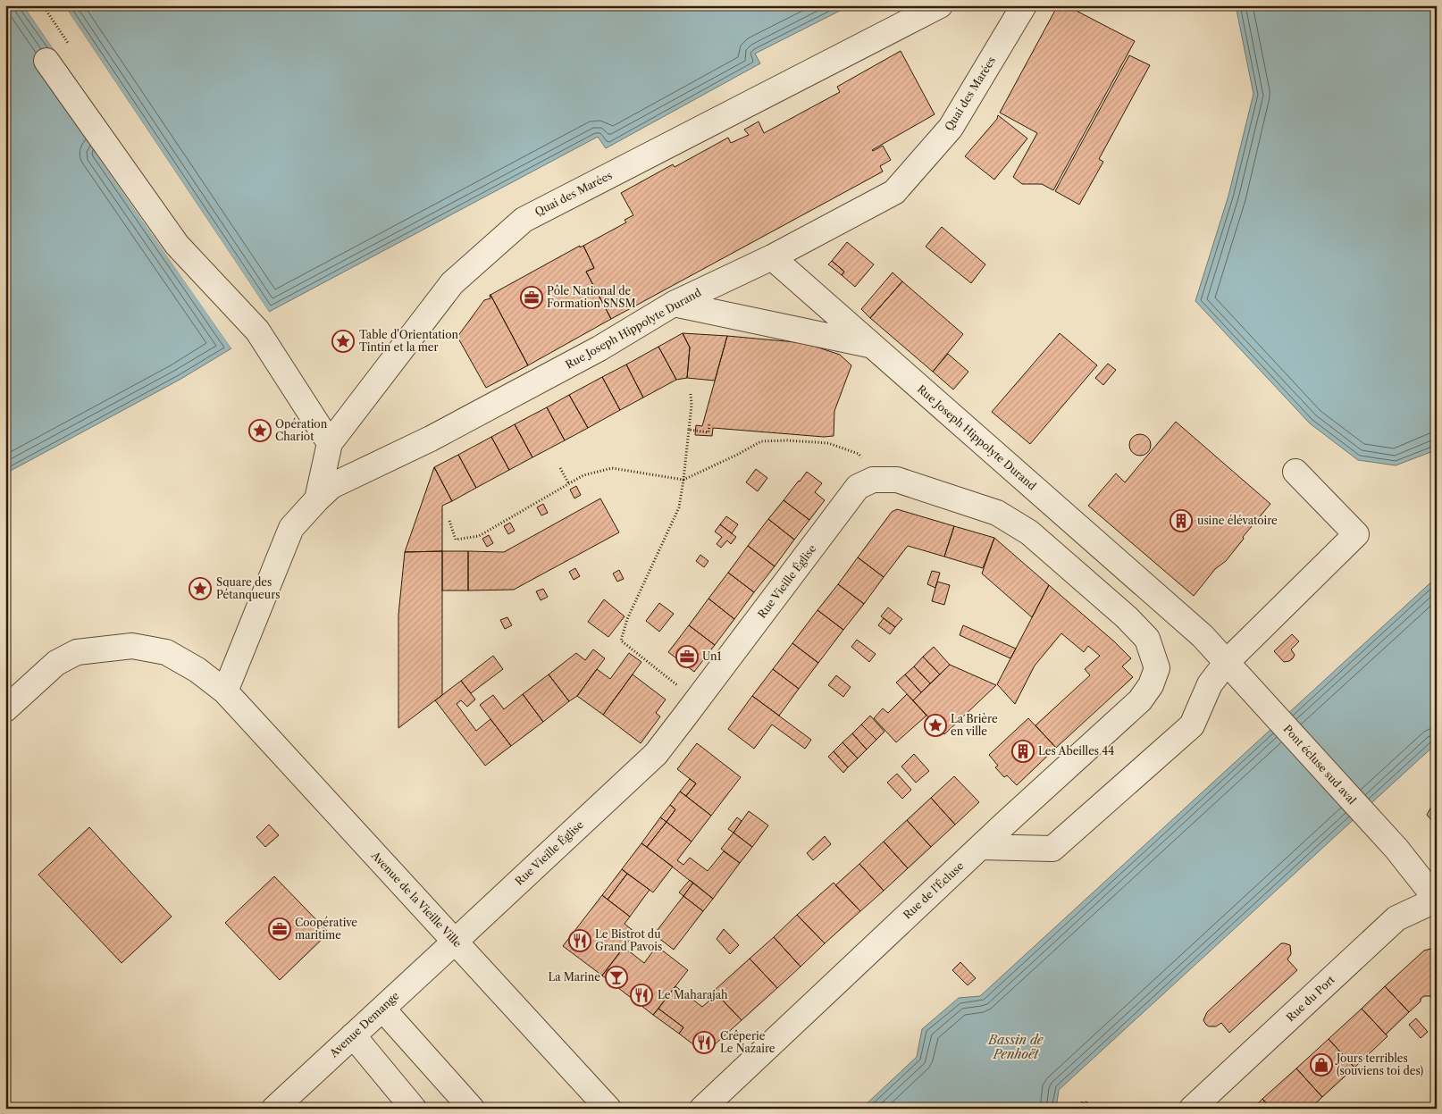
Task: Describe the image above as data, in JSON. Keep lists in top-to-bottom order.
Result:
{
  "streets": {
    "street": [
      "Quai des Marées",
      "Rue Joseph Hippolyte Durand",
      "Rue Vieille Église",
      "Pont écluse sud aval",
      "Rue de l'Écluse",
      "Avenue de la Vieille Ville",
      "Rue du Port",
      "Avenue Demange"
    ]
  },
  "crossings": [
    ["Quai des Marées", "Rue Joseph Hippolyte Durand"],
    ["Rue Joseph Hippolyte Durand", "Pont écluse sud aval"],
    ["Rue Joseph Hippolyte Durand", "Avenue de la Vieille Ville"],
    ["Rue Vieille Église", "Rue de l'Écluse"],
    ["Rue Vieille Église", "Avenue de la Vieille Ville"],
    ["Rue Vieille Église", "Avenue Demange"],
    ["Pont écluse sud aval", "Rue du Port"],
    ["Avenue de la Vieille Ville", "Avenue Demange"]
  ],
  "water": ["Bassin de Penhoët"],
  "places": {
    "office": ["Pôle National de Formation SNSM", "Un1", "Coopérative maritime"],
    "place": [
      "Table d'Orientation Tintin et la mer",
      "Opération Chariot",
      "Square des Pétanqueurs",
      "La Brière en ville"
    ],
    "building": ["usine élévatoire", "Les Abeilles 44"],
    "restaurant": ["Le Bistrot du Grand Pavois", "Le Maharajah", "Crêperie Le Nazaire"],
    "bar": ["La Marine"],
    "shop": ["Jours terribles (souviens toi des)"]
  }
}
